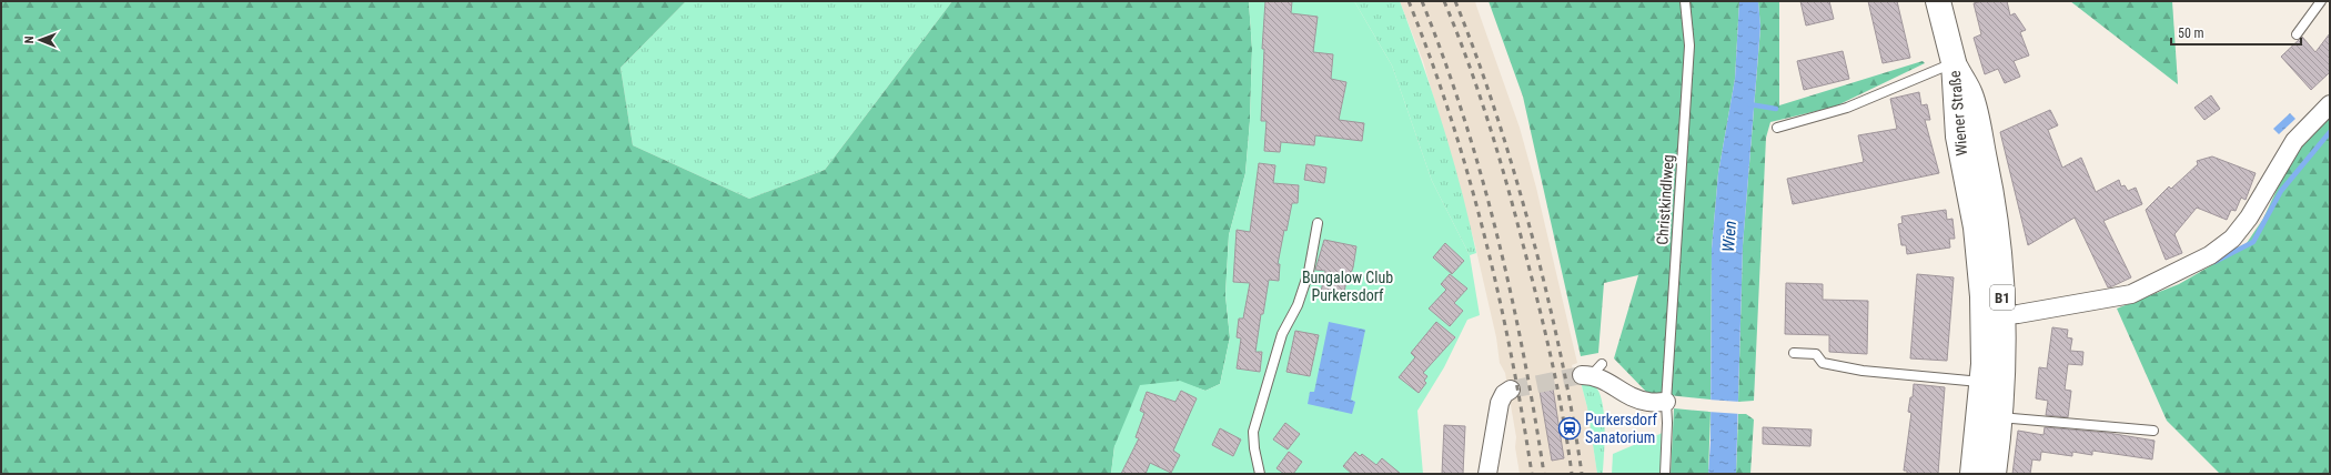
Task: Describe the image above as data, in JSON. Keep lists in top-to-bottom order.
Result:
{
  "streets": {
    "main road": ["Wiener Straße", "B1"],
    "lane": ["Christkindlweg"]
  },
  "crossings": [
    ["Wiener Straße", "B1"]
  ],
  "water": ["Wien"],
  "parks": ["Bungalow Club Purkersdorf"],
  "places": {
    "station": ["Purkersdorf Sanatorium"]
  },
  "scale_bar": "50 m",
  "north": "left"
}
